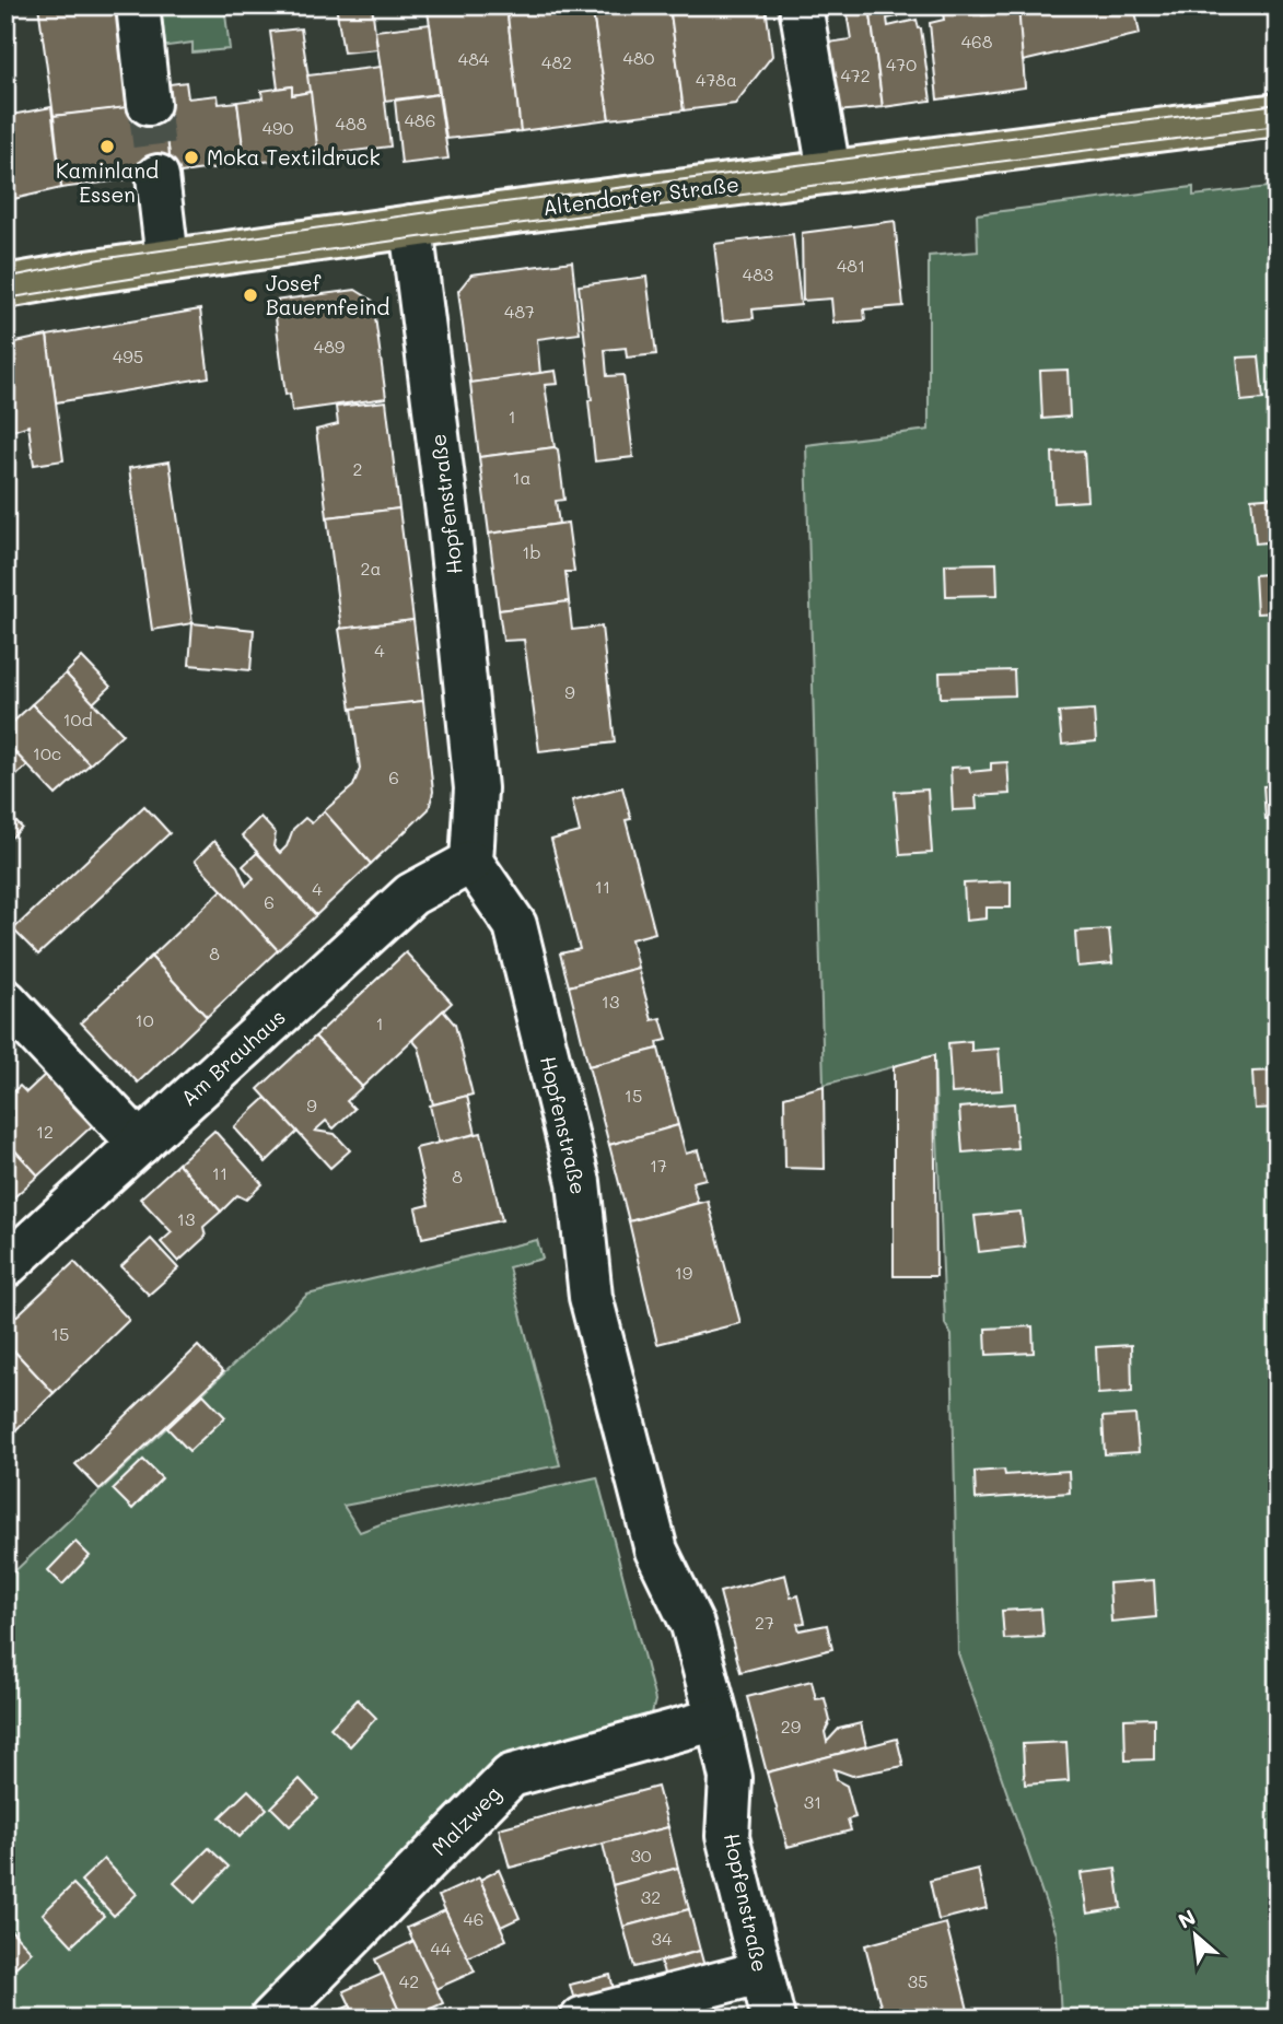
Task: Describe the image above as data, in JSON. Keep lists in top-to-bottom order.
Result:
{
  "streets": {
    "main road": ["Altendorfer Straße"],
    "street": ["Hopfenstraße", "Am Brauhaus", "Malzweg"]
  },
  "crossings": [
    ["Altendorfer Straße", "Hopfenstraße"],
    ["Hopfenstraße", "Am Brauhaus"],
    ["Hopfenstraße", "Malzweg"]
  ],
  "places": ["Kaminland Essen", "Moka Textildruck", "Josef Bauernfeind"],
  "house_numbers": [
    "468",
    "480",
    "484",
    "482",
    "470",
    "472",
    "478a",
    "486",
    "488",
    "490",
    "481",
    "483",
    "487",
    "489",
    "495",
    "1",
    "2",
    "1a",
    "1b",
    "2a",
    "4",
    "9",
    "10d",
    "10c",
    "6",
    "11",
    "4",
    "6",
    "8",
    "13",
    "10",
    "1",
    "15",
    "9",
    "12",
    "17",
    "11",
    "8",
    "13",
    "19",
    "15",
    "27",
    "29",
    "31",
    "30",
    "32",
    "46",
    "34",
    "44",
    "42",
    "35"
  ],
  "north": "top left"
}
